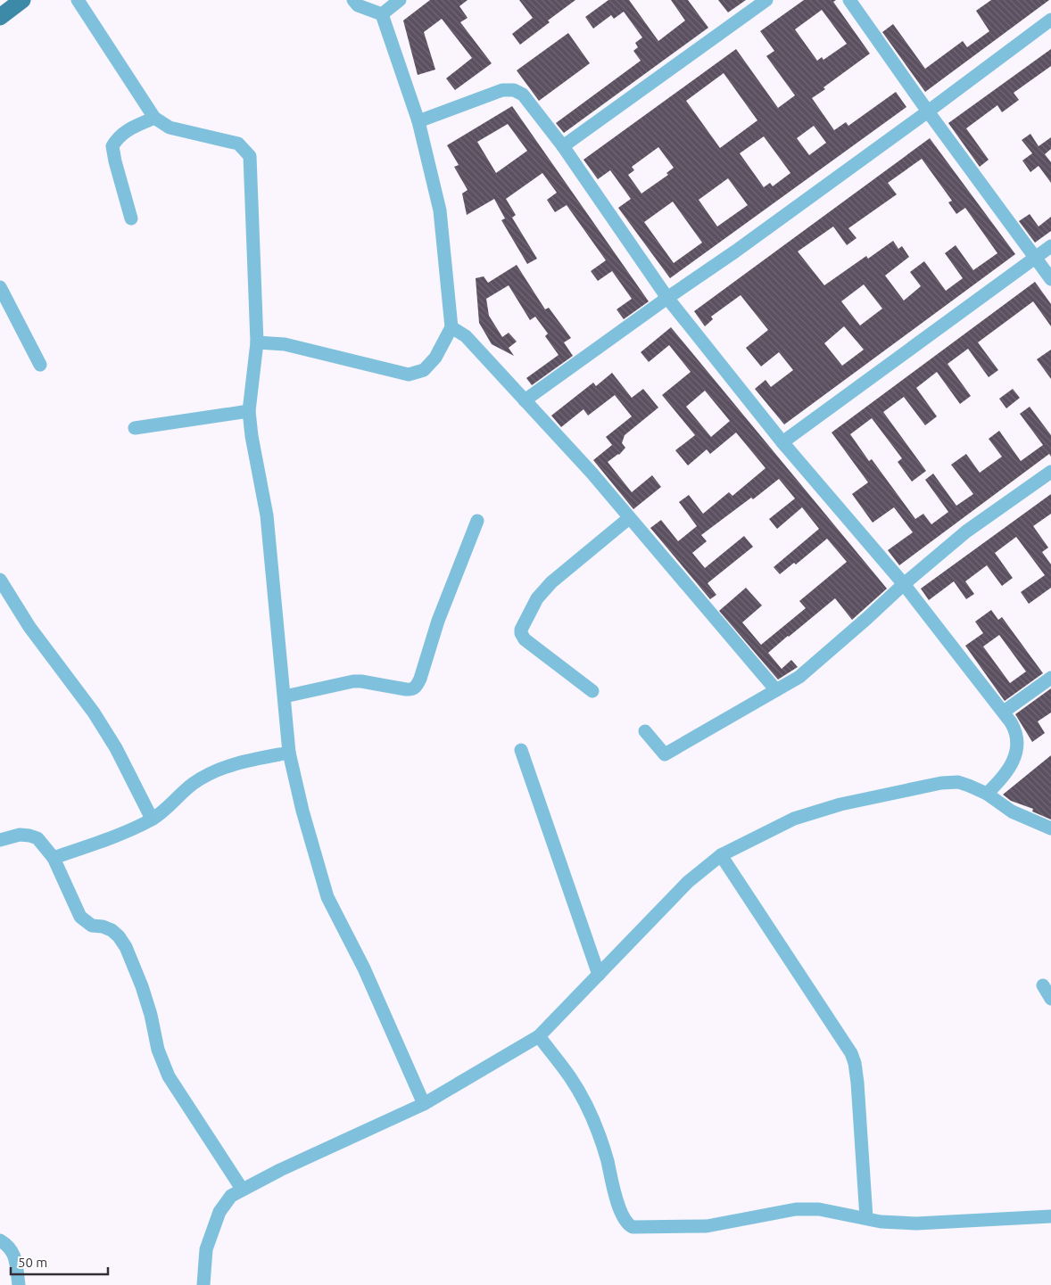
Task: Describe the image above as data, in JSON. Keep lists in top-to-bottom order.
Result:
{
  "scale_bar": "50 m"
}
